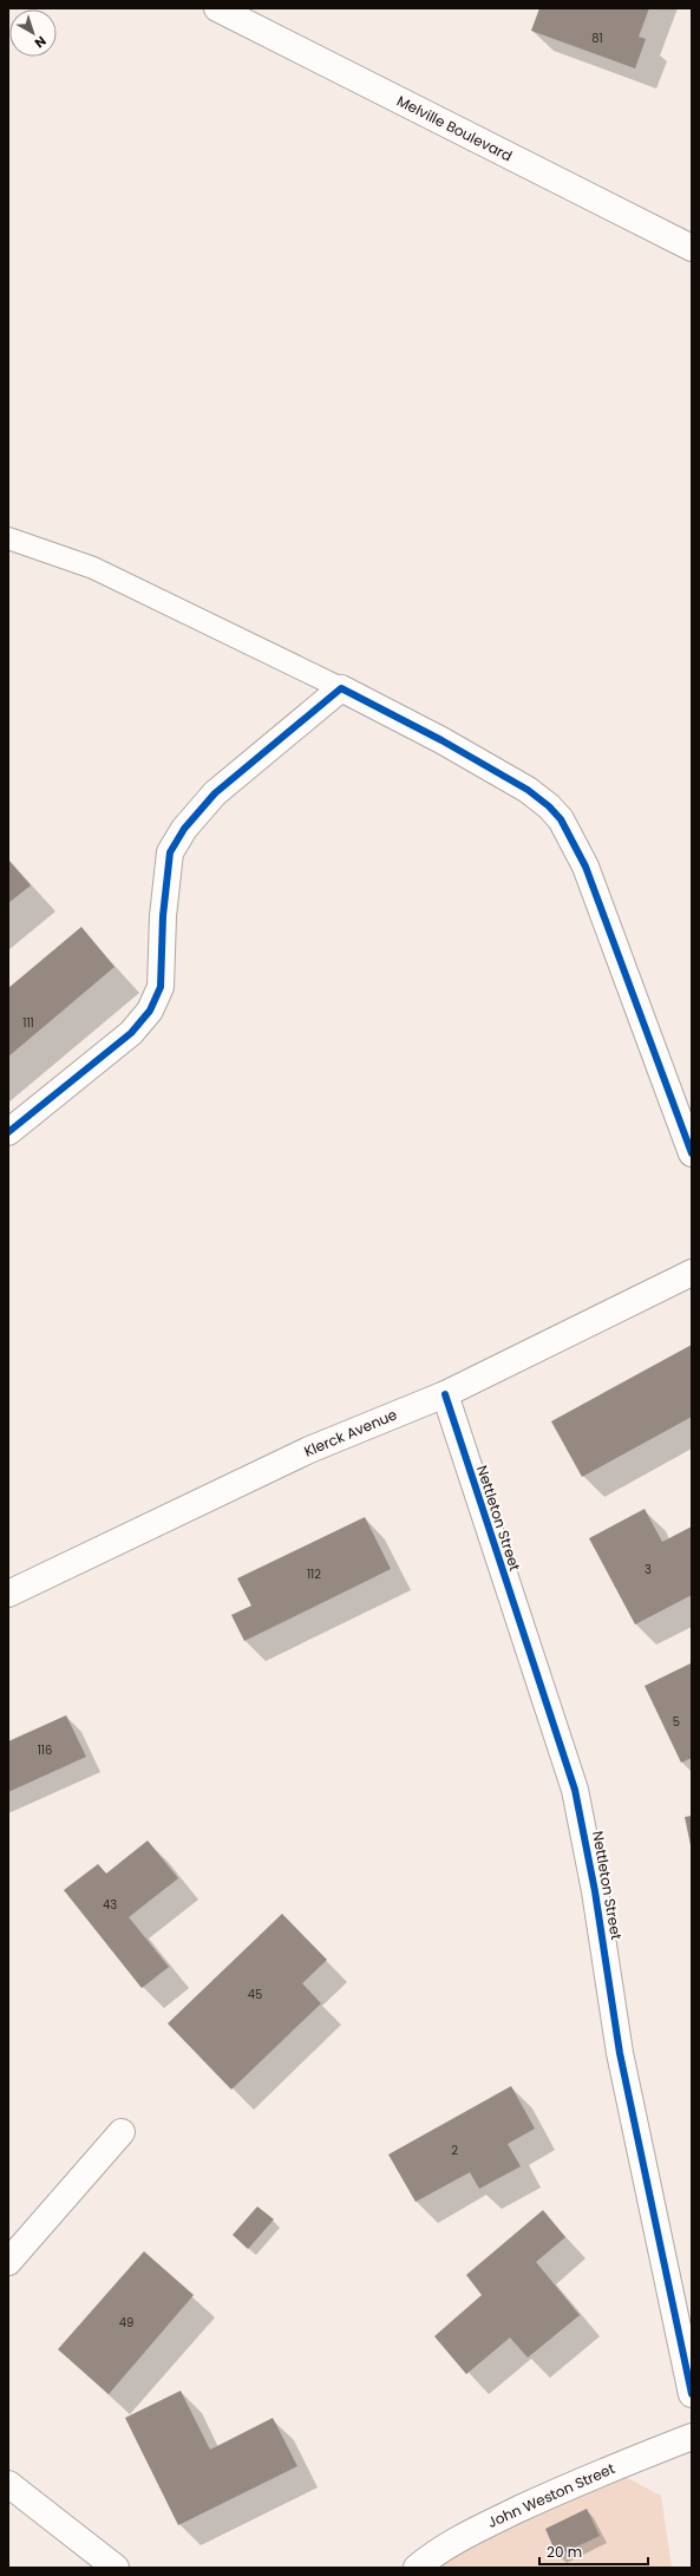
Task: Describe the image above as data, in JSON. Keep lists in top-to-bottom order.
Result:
{
  "streets": {
    "street": [
      "Melville Boulevard",
      "Klerck Avenue",
      "Nettleton Street",
      "John Weston Street"
    ]
  },
  "crossings": [
    ["Klerck Avenue", "Nettleton Street"]
  ],
  "house_numbers": [
    "81",
    "111",
    "3",
    "112",
    "5",
    "116",
    "43",
    "45",
    "2",
    "49"
  ],
  "scale_bar": "20 m",
  "north": "bottom right"
}
